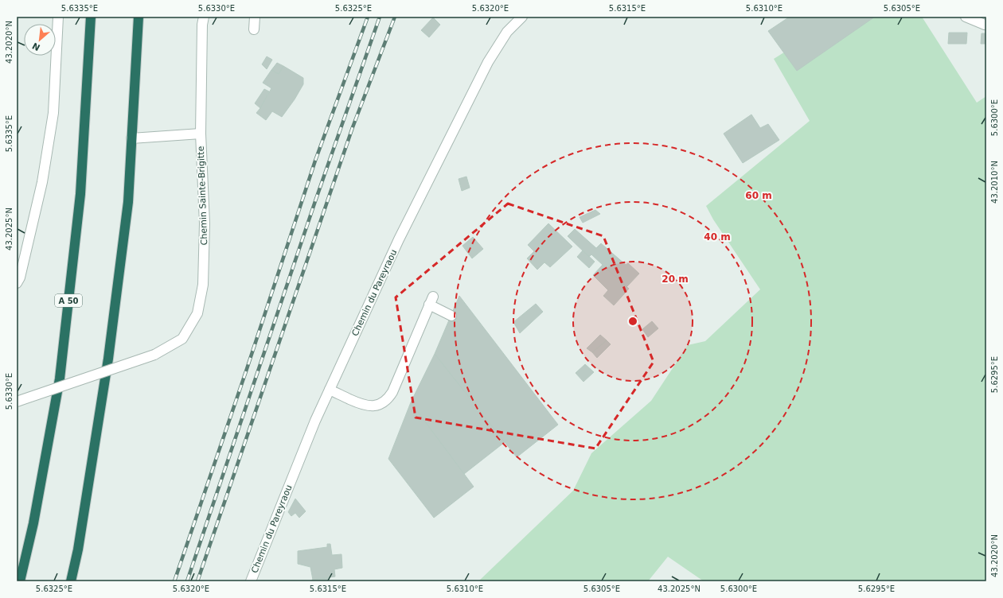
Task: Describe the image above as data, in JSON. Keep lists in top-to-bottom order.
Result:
{
  "streets": {
    "highway": ["A 50"],
    "street": ["Chemin Sainte-Brigitte", "Chemin du Pareyraou"]
  },
  "north": "bottom left",
  "coordinates": [
    "5.6335°E",
    "5.6330°E",
    "5.6325°E",
    "5.6320°E",
    "5.6315°E",
    "5.6310°E",
    "5.6305°E",
    "43.2020°N",
    "5.6300°E",
    "43.2010°N",
    "43.2025°N",
    "5.6295°E"
  ],
  "rings": ["60 m", "40 m", "20 m"]
}
